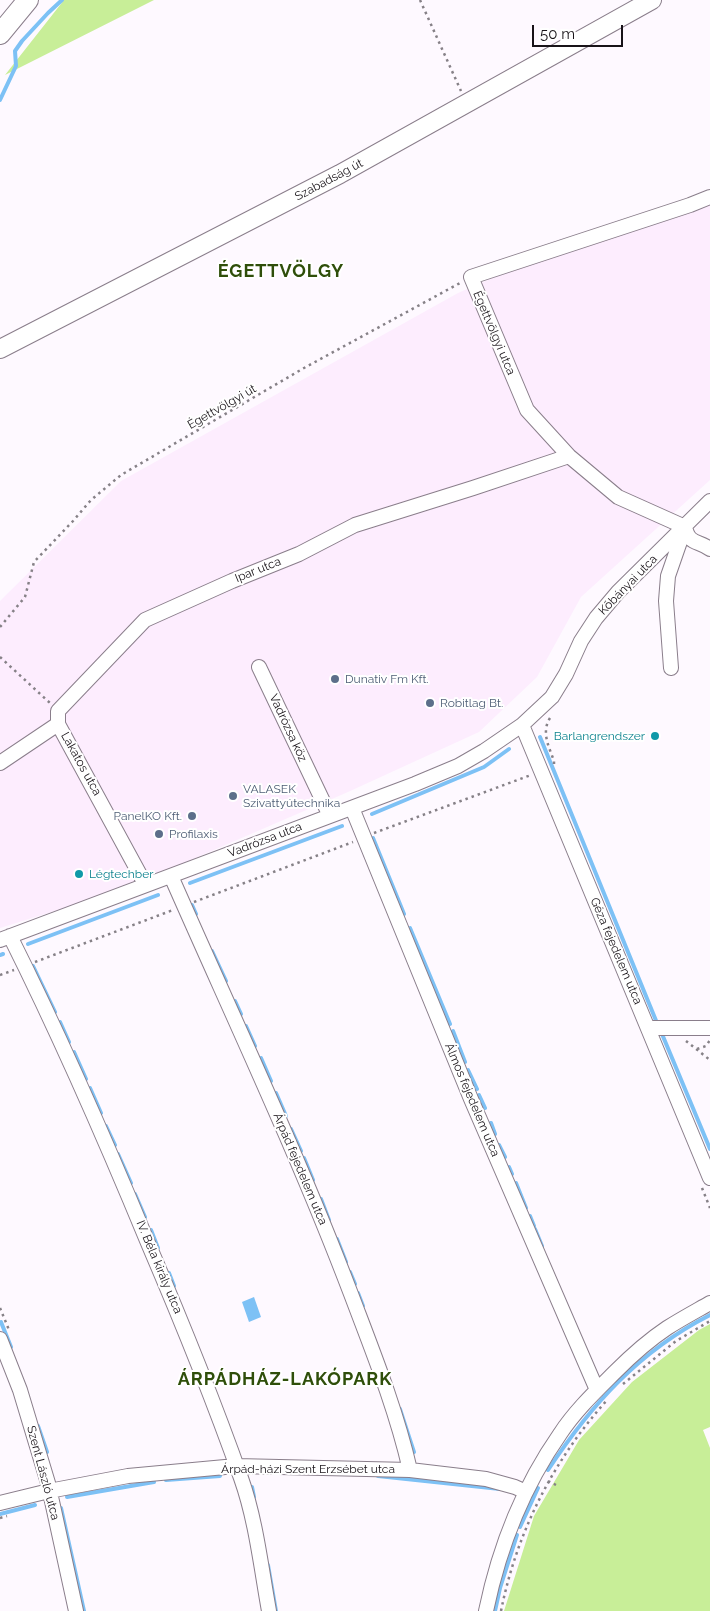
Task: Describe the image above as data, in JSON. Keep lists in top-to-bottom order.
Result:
{
  "streets": {
    "main road": ["Szabadság út"],
    "street": [
      "Égettvölgyi utca",
      "Ipar utca",
      "Kőbányai utca",
      "Vadrózsa köz",
      "Lakatos utca",
      "Vadrózsa utca",
      "Géza fejedelem utca",
      "Álmos fejedelem utca",
      "Árpád fejedelem utca",
      "IV. Béla király utca",
      "Árpád-házi Szent Erzsébet utca",
      "Szent László utca"
    ],
    "path": ["Égettvölgyi út"]
  },
  "crossings": [
    ["Égettvölgyi utca", "Égettvölgyi út"],
    ["Égettvölgyi utca", "Ipar utca"],
    ["Égettvölgyi utca", "Kőbányai utca"],
    ["Ipar utca", "Lakatos utca"],
    ["Kőbányai utca", "Vadrózsa utca"],
    ["Kőbányai utca", "Géza fejedelem utca"],
    ["Vadrózsa köz", "Vadrózsa utca"],
    ["Lakatos utca", "Vadrózsa utca"],
    ["Vadrózsa utca", "Géza fejedelem utca"],
    ["Vadrózsa utca", "Álmos fejedelem utca"],
    ["Vadrózsa utca", "Árpád fejedelem utca"],
    ["Vadrózsa utca", "IV. Béla király utca"],
    ["Árpád fejedelem utca", "Árpád-házi Szent Erzsébet utca"],
    ["IV. Béla király utca", "Árpád-házi Szent Erzsébet utca"],
    ["Árpád-házi Szent Erzsébet utca", "Szent László utca"]
  ],
  "districts": ["ÉGETTVÖLGY", "ÁRPÁDHÁZ-LAKÓPARK"],
  "places": [
    "Dunativ Fm Kft.",
    "Robitlag Bt.",
    "Barlangrendszer",
    "VALASEK Szivattyútechnika",
    "PanelKO Kft.",
    "Profilaxis",
    "Légtechber"
  ],
  "scale_bar": "50 m"
}
